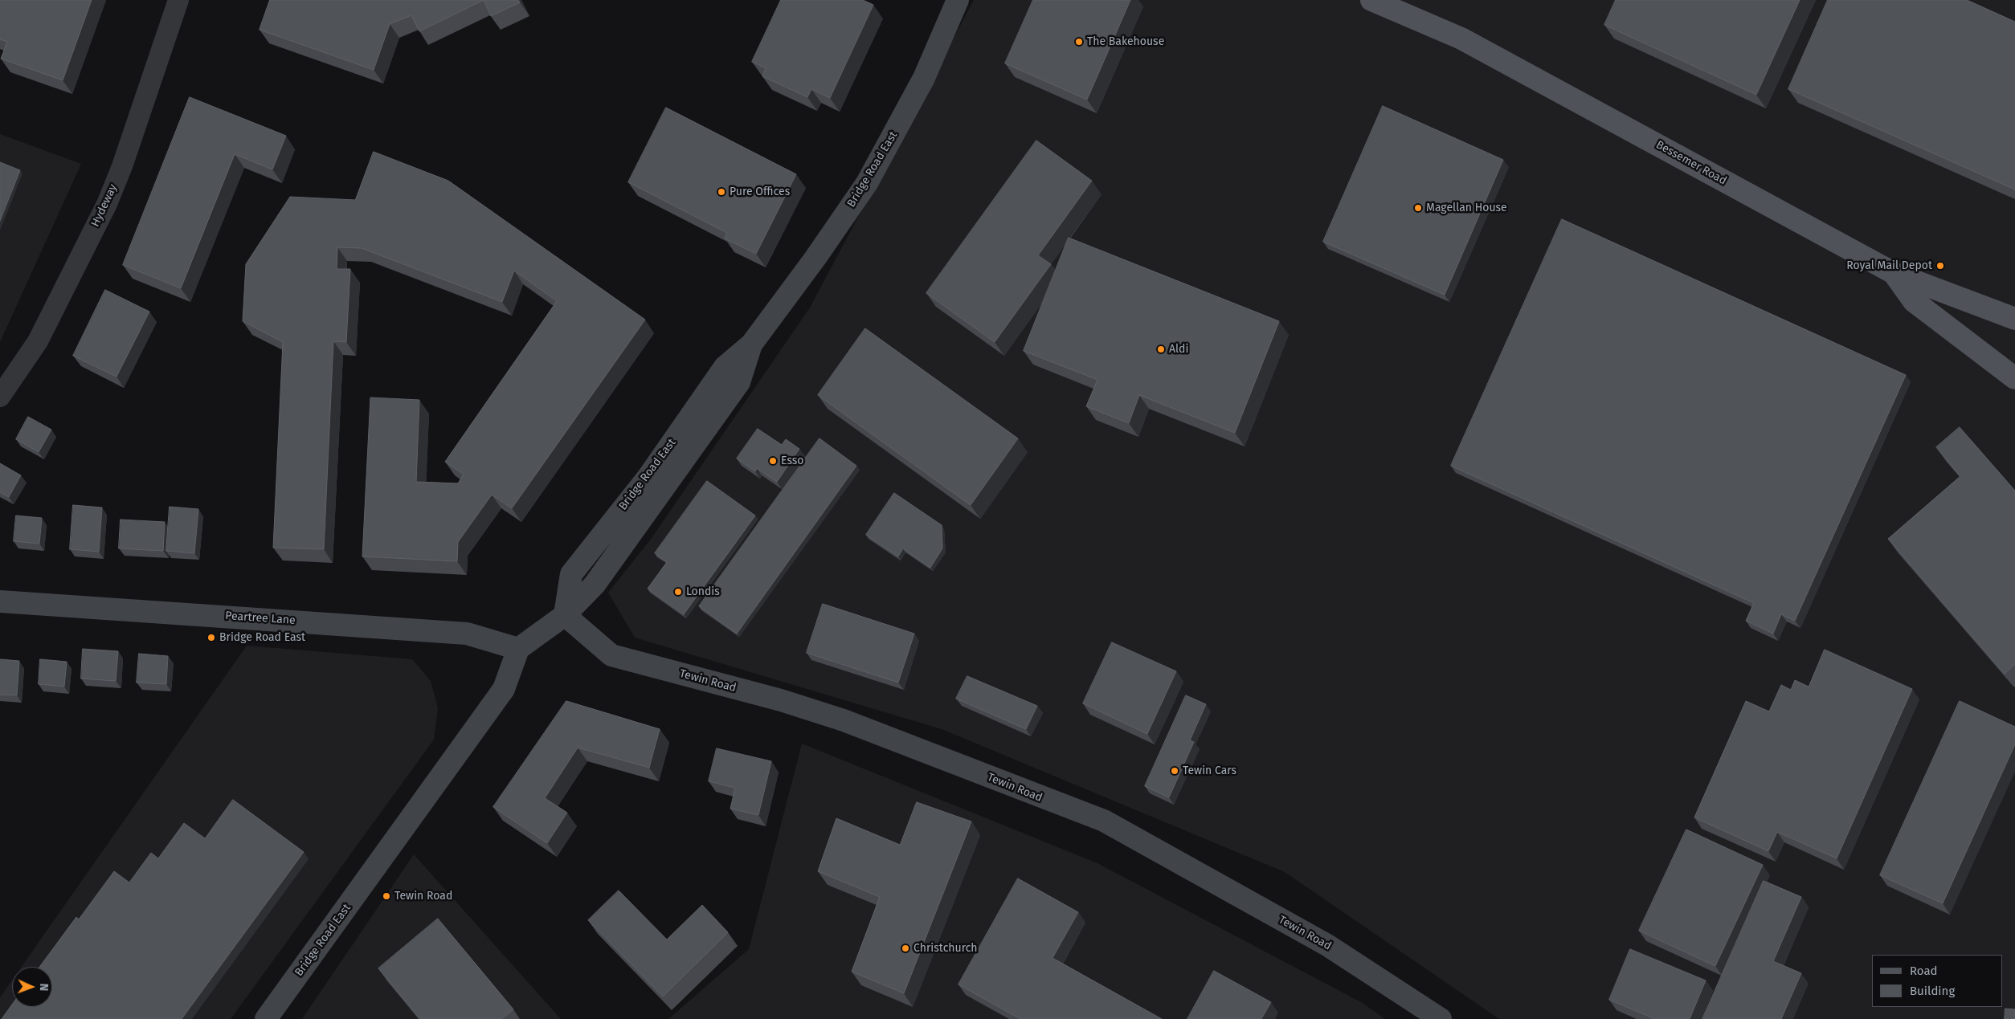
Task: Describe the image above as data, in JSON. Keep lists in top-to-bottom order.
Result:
{
  "streets": {
    "main road": ["Bessemer Road"],
    "street": [
      "Bridge Road East",
      "Hydeway",
      "Peartree Lane",
      "Tewin Road"
    ]
  },
  "crossings": [
    ["Bridge Road East", "Peartree Lane"],
    ["Bridge Road East", "Tewin Road"]
  ],
  "places": [
    "The Bakehouse",
    "Pure Offices",
    "Magellan House",
    "Royal Mail Depot",
    "Aldi",
    "Esso",
    "Londis",
    "Bridge Road East",
    "Tewin Cars",
    "Tewin Road",
    "Christchurch"
  ],
  "legend": ["Road", "Building"],
  "north": "right"
}
